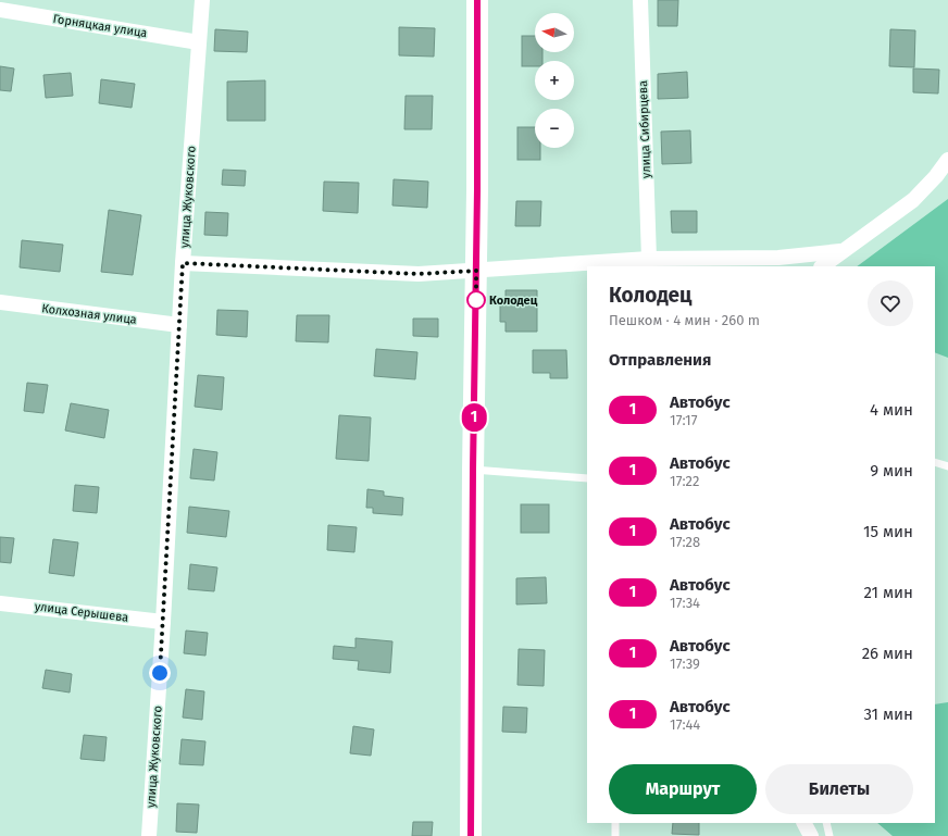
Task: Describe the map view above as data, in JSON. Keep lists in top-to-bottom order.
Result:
{
  "streets": {
    "street": [
      "Горняцкая улица",
      "улица Сибирцева",
      "улица Жуковского",
      "Колхозная улица",
      "улица Серышева"
    ]
  },
  "crossings": [
    ["Горняцкая улица", "улица Жуковского"],
    ["улица Жуковского", "Колхозная улица"],
    ["улица Жуковского", "улица Серышева"]
  ],
  "places": ["Колодец"],
  "lines": ["bus line 1"],
  "north": "left",
  "page": {
    "on_map": "1",
    "map_buttons": ["+", "−"],
    "heading": [
      ["Колодец", "Пешком · 4 мин · 260 m"],
      "Отправления"
    ],
    "list": [
      {
        "mark": "1",
        "name": "Автобус",
        "note": "17:17",
        "value": "4 мин"
      },
      {
        "mark": "1",
        "name": "Автобус",
        "note": "17:22",
        "value": "9 мин"
      },
      {
        "mark": "1",
        "name": "Автобус",
        "note": "17:28",
        "value": "15 мин"
      },
      {
        "mark": "1",
        "name": "Автобус",
        "note": "17:34",
        "value": "21 мин"
      },
      {
        "mark": "1",
        "name": "Автобус",
        "note": "17:39",
        "value": "26 мин"
      },
      {
        "mark": "1",
        "name": "Автобус",
        "note": "17:44",
        "value": "31 мин"
      }
    ],
    "buttons": ["Маршрут", "Билеты"]
  }
}
